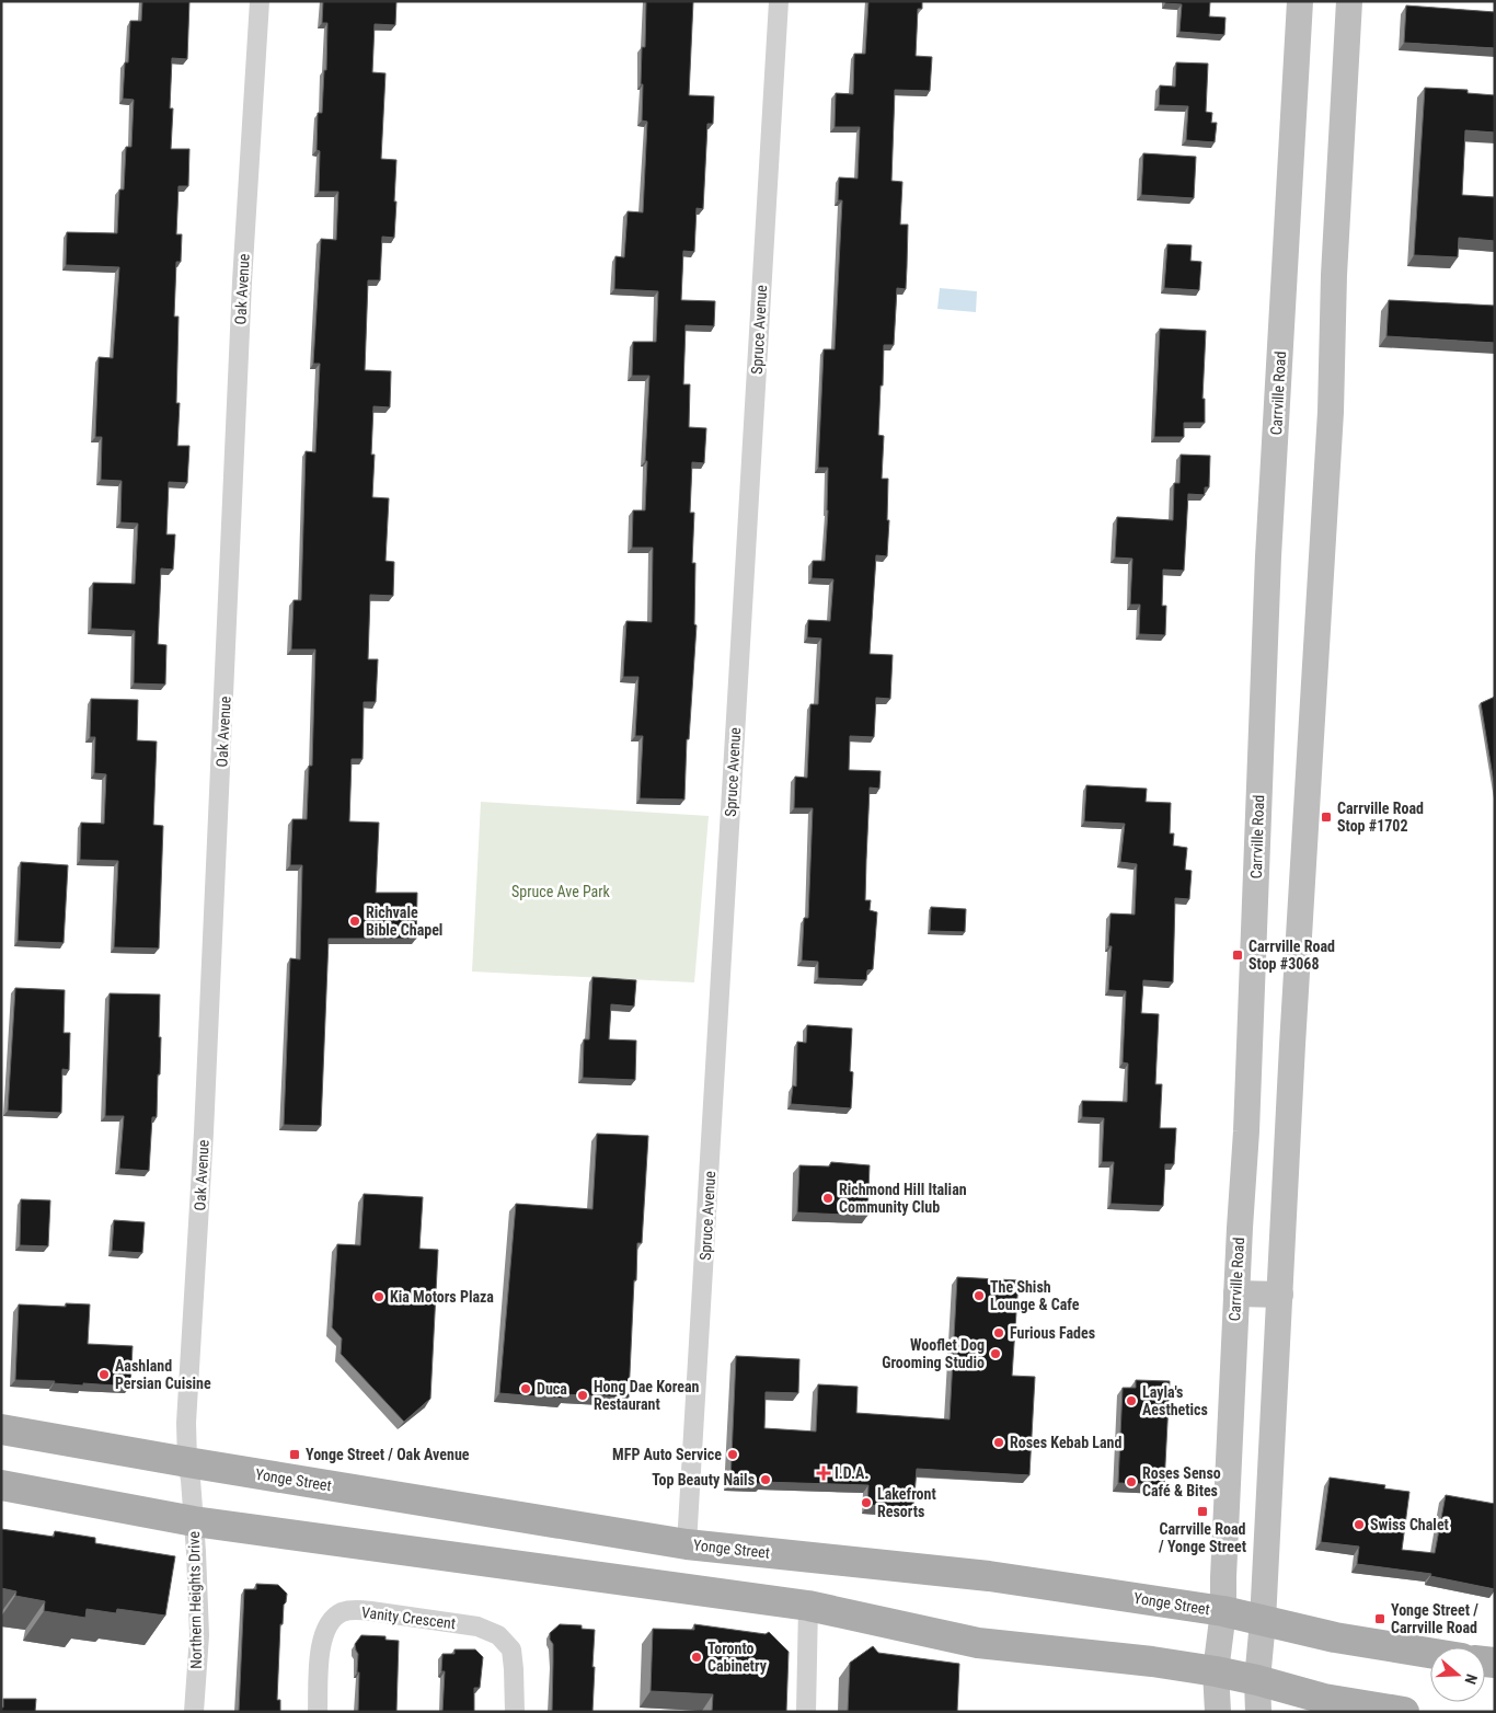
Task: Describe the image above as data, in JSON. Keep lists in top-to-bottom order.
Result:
{
  "streets": {
    "main road": ["Carrville Road", "Yonge Street"],
    "street": [
      "Oak Avenue",
      "Spruce Avenue",
      "Northern Heights Drive",
      "Vanity Crescent"
    ]
  },
  "crossings": [
    ["Oak Avenue", "Yonge Street"],
    ["Oak Avenue", "Northern Heights Drive"],
    ["Spruce Avenue", "Yonge Street"],
    ["Carrville Road", "Yonge Street"]
  ],
  "parks": ["Spruce Ave Park"],
  "places": {
    "transit": [
      "Carrville Road Stop #1702",
      "Carrville Road Stop #3068",
      "Yonge Street / Oak Avenue",
      "Carrville Road / Yonge Street",
      "Yonge Street / Carrville Road"
    ],
    "other": [
      "Richvale Bible Chapel",
      "Richmond Hill Italian Community Club",
      "The Shish Lounge & Cafe",
      "Kia Motors Plaza",
      "Furious Fades",
      "Wooflet Dog Grooming Studio",
      "Aashland Persian Cuisine",
      "Duca",
      "Hong Dae Korean Restaurant",
      "Layla's Aesthetics",
      "Roses Kebab Land",
      "MFP Auto Service",
      "Top Beauty Nails",
      "Roses Senso Café & Bites",
      "Lakefront Resorts",
      "Swiss Chalet",
      "Toronto Cabinetry"
    ],
    "health": ["I.D.A."]
  },
  "north": "right"
}
